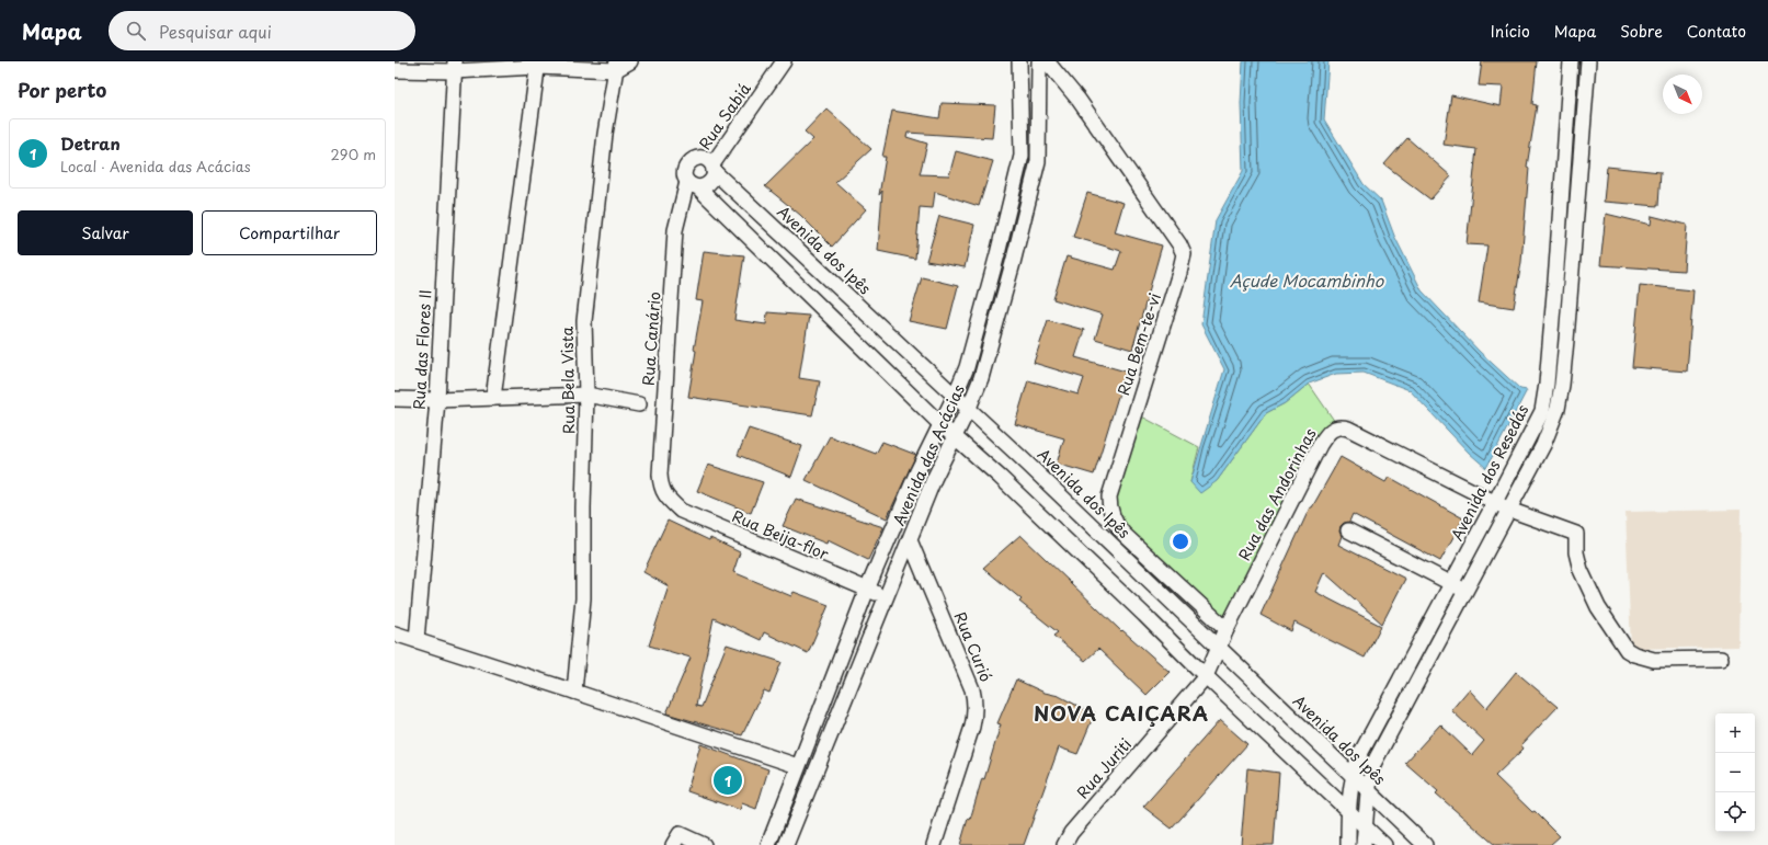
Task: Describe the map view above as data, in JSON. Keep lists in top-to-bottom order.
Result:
{
  "streets": {
    "street": [
      "Rua Sabiá",
      "Avenida dos Ipês",
      "Rua Canário",
      "Rua Bem-te-vi",
      "Rua das Flores II",
      "Rua Bela Vista",
      "Avenida das Acácias",
      "Avenida dos Resedás",
      "Rua das Andorinhas",
      "Rua Beija-flor",
      "Rua Curió",
      "Rua Juriti"
    ]
  },
  "crossings": [
    ["Rua Sabiá", "Avenida dos Ipês"],
    ["Rua Sabiá", "Rua Canário"],
    ["Avenida dos Ipês", "Rua Canário"],
    ["Avenida dos Ipês", "Avenida das Acácias"],
    ["Avenida dos Ipês", "Avenida dos Resedás"],
    ["Avenida dos Ipês", "Rua Juriti"],
    ["Rua Canário", "Rua Beija-flor"],
    ["Rua Bem-te-vi", "Rua das Andorinhas"],
    ["Rua Bem-te-vi", "Rua Juriti"],
    ["Avenida das Acácias", "Rua Beija-flor"],
    ["Avenida das Acácias", "Rua Curió"],
    ["Avenida dos Resedás", "Rua das Andorinhas"],
    ["Rua das Andorinhas", "Rua Juriti"]
  ],
  "districts": ["NOVA CAIÇARA"],
  "water": ["Açude Mocambinho"],
  "north": "bottom right",
  "page": {
    "header": "Mapa",
    "search": "Pesquisar aqui",
    "nav": [
      "Início",
      "Mapa",
      "Sobre",
      "Contato"
    ],
    "heading": "Por perto",
    "list": [
      {
        "mark": "1",
        "name": "Detran",
        "note": "Local · Avenida das Acácias",
        "value": "290 m"
      }
    ],
    "buttons": ["Salvar", "Compartilhar"],
    "map_buttons": ["+", "−"],
    "pins": "1"
  }
}
